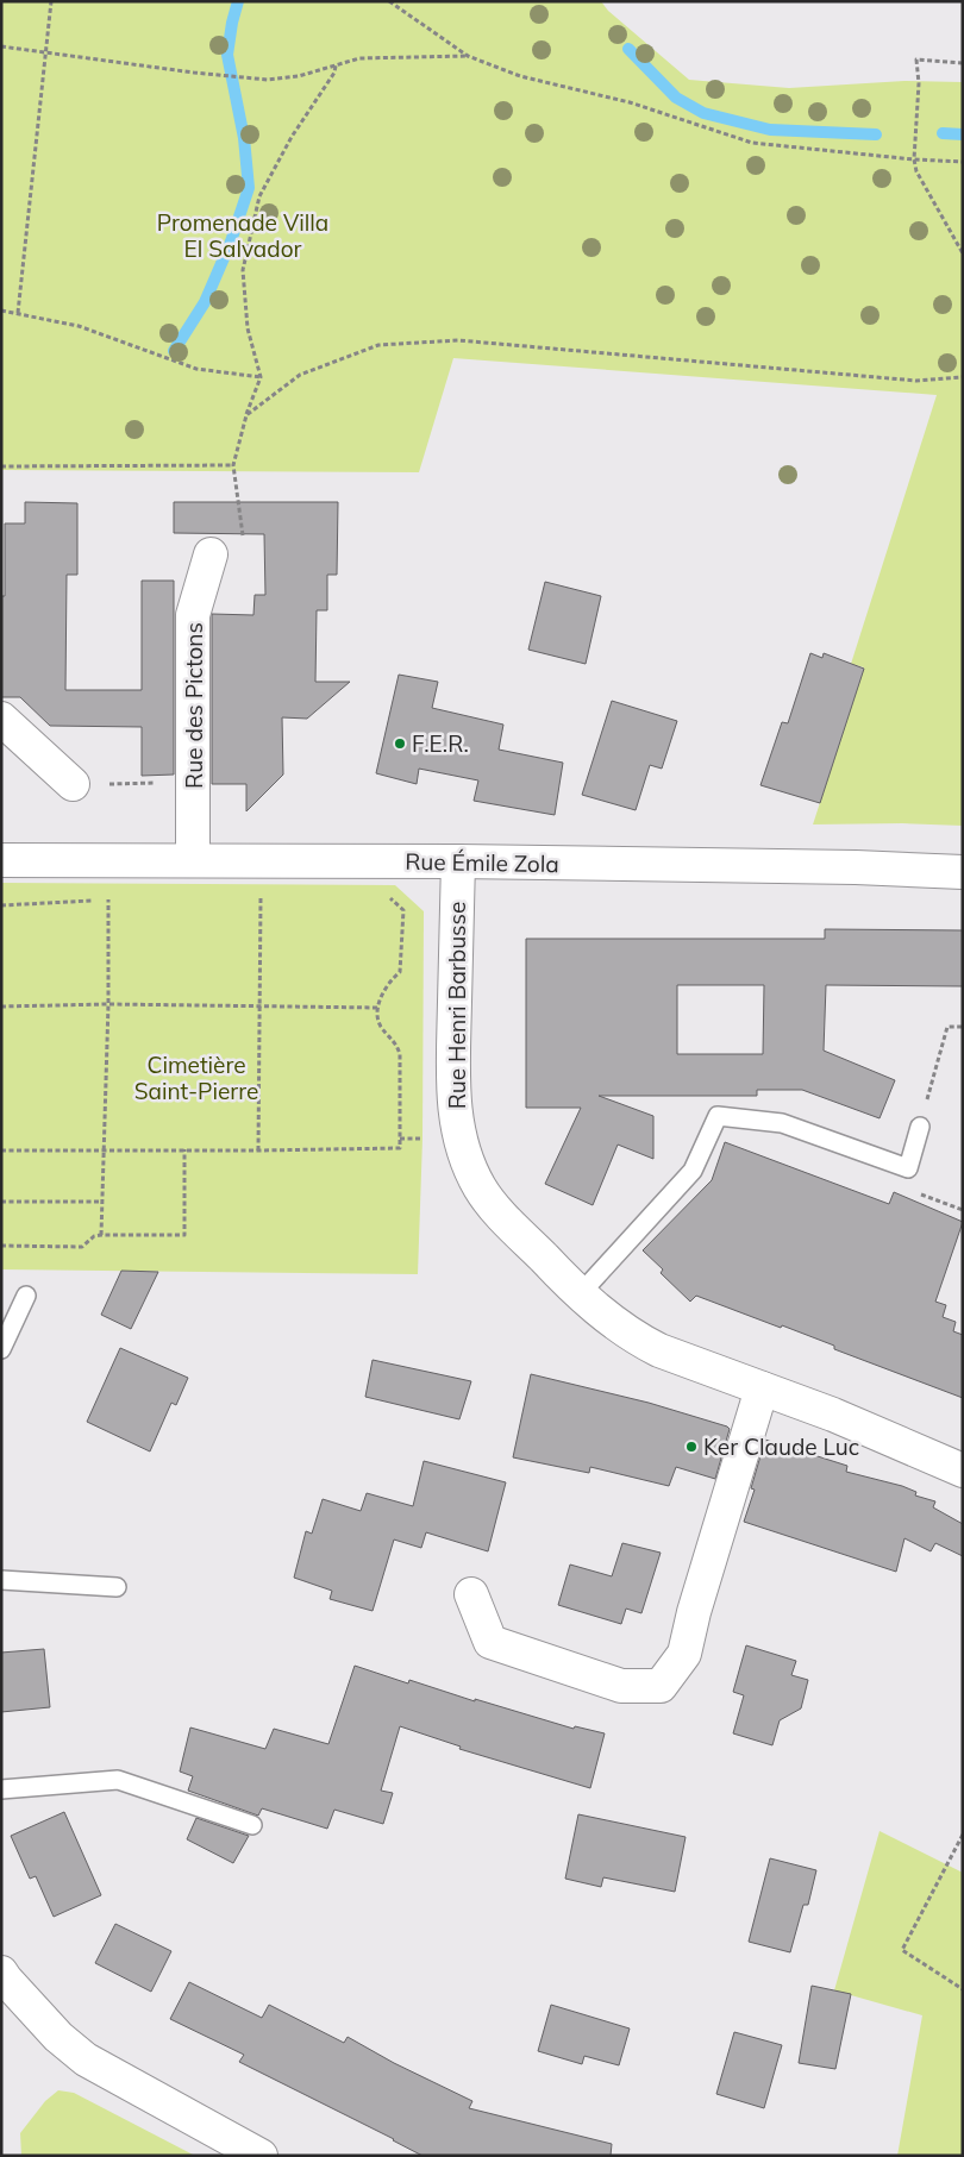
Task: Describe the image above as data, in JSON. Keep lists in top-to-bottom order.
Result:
{
  "streets": {
    "street": ["Rue des Pictons", "Rue Émile Zola", "Rue Henri Barbusse"]
  },
  "crossings": [
    ["Rue des Pictons", "Rue Émile Zola"],
    ["Rue Émile Zola", "Rue Henri Barbusse"]
  ],
  "parks": ["Promenade Villa El Salvador", "Cimetière Saint-Pierre"],
  "places": ["F.E.R.", "Ker Claude Luc"]
}
